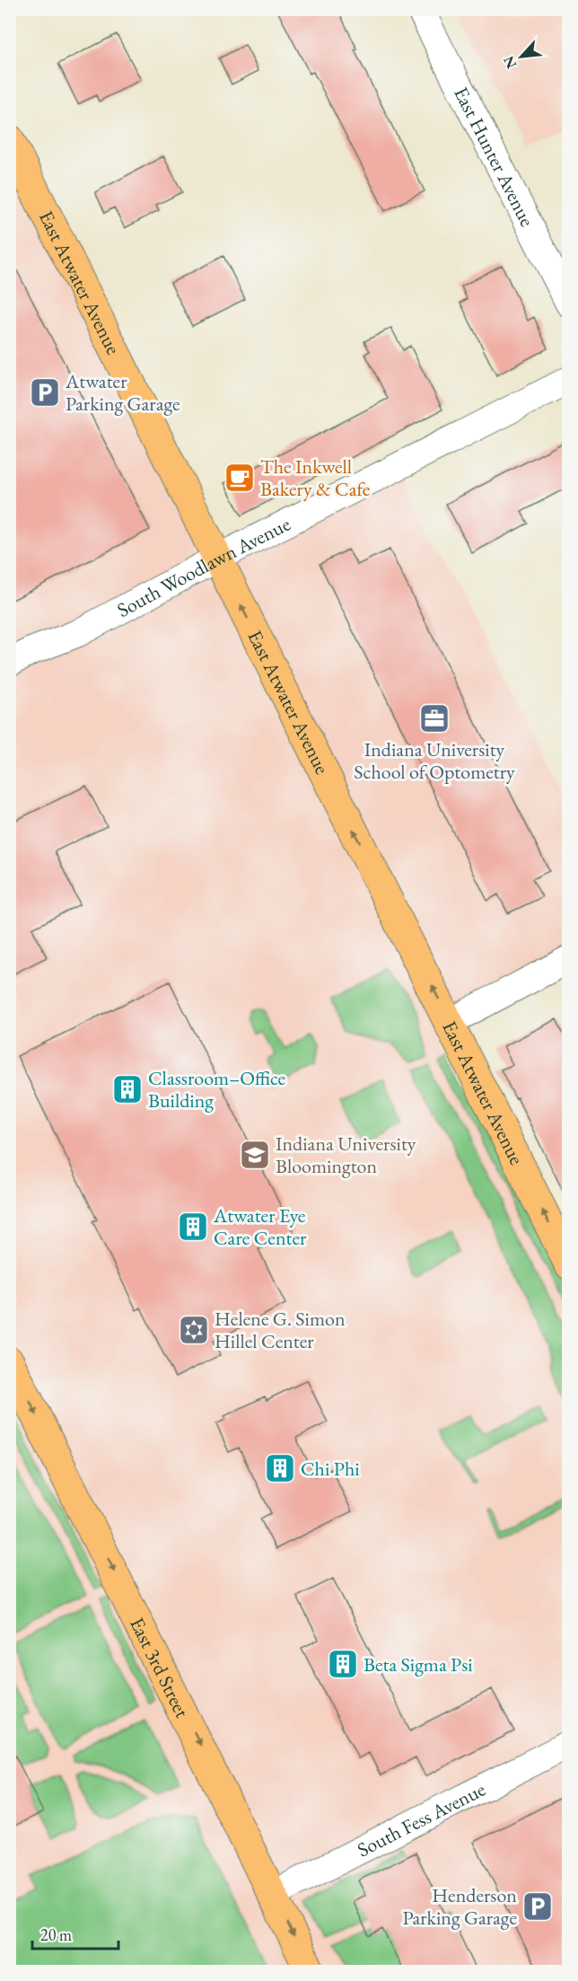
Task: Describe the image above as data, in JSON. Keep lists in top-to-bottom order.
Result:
{
  "streets": {
    "main road": ["East Atwater Avenue", "East 3rd Street"],
    "street": ["East Hunter Avenue", "South Woodlawn Avenue", "South Fess Avenue"]
  },
  "crossings": [
    ["East Atwater Avenue", "South Woodlawn Avenue"],
    ["East 3rd Street", "South Fess Avenue"]
  ],
  "one_way": ["East Atwater Avenue", "East 3rd Street"],
  "places": {
    "parking": ["Atwater Parking Garage", "Henderson Parking Garage"],
    "cafe": ["The Inkwell Bakery & Cafe"],
    "office": ["Indiana University School of Optometry"],
    "building": [
      "Classroom–Office Building",
      "Atwater Eye Care Center",
      "Chi Phi",
      "Beta Sigma Psi"
    ],
    "school or university": ["Indiana University Bloomington"],
    "synagogue": ["Helene G. Simon Hillel Center"]
  },
  "scale_bar": "20 m",
  "north": "bottom left"
}
